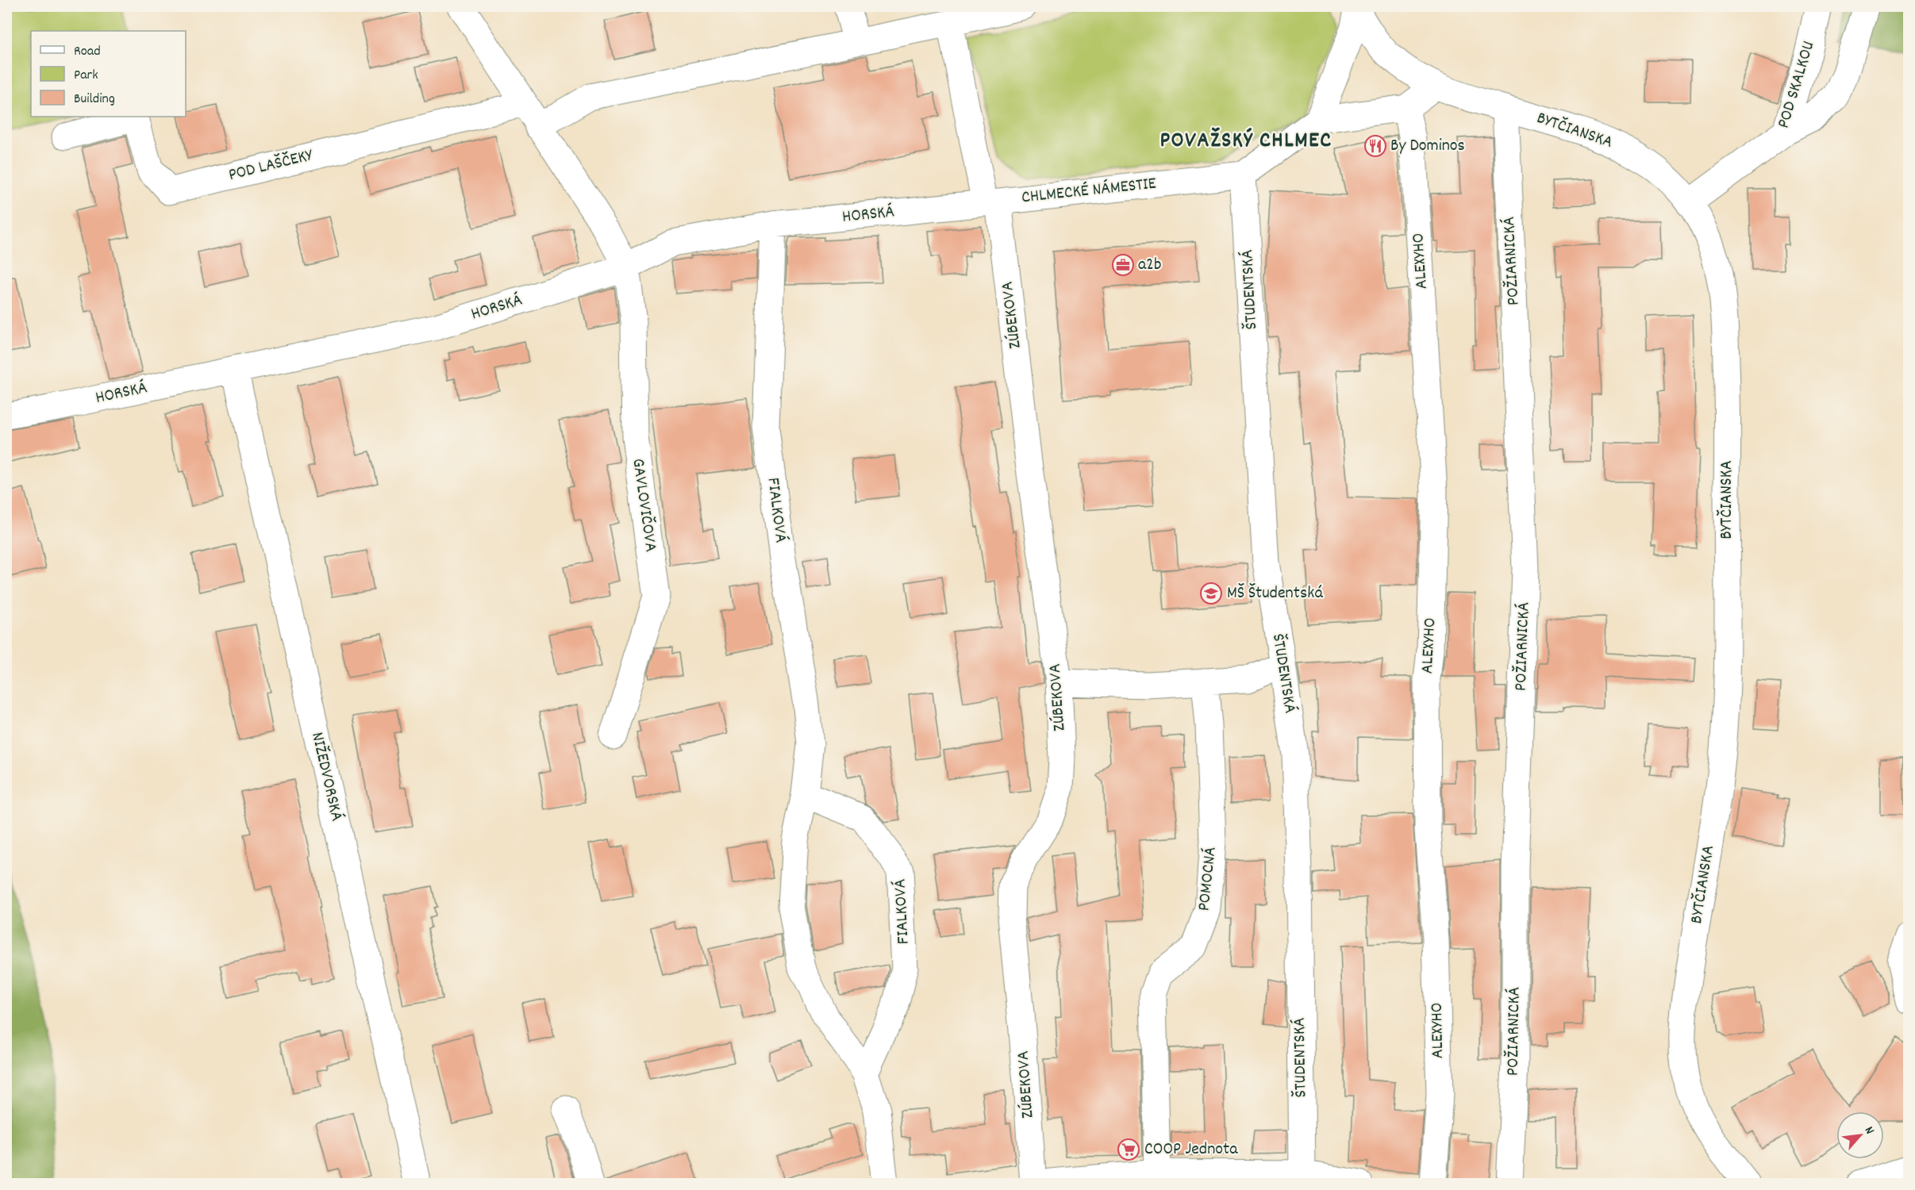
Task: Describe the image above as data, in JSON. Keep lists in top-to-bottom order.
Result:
{
  "streets": {
    "street": [
      "POD SKALKOU",
      "BYTČIANSKA",
      "POD LAŠČEKY",
      "CHLMECKÉ NÁMESTIE",
      "HORSKÁ",
      "ALEXYHO",
      "POŽIARNICKÁ",
      "ŠTUDENTSKÁ",
      "ZÚBEKOVA",
      "GAVLOVIČOVA",
      "FIALKOVÁ",
      "NIŽEDVORSKÁ",
      "POMOCNÁ"
    ]
  },
  "crossings": [
    ["POD SKALKOU", "BYTČIANSKA"],
    ["BYTČIANSKA", "POŽIARNICKÁ"],
    ["CHLMECKÉ NÁMESTIE", "HORSKÁ"],
    ["CHLMECKÉ NÁMESTIE", "ŠTUDENTSKÁ"],
    ["CHLMECKÉ NÁMESTIE", "ZÚBEKOVA"],
    ["HORSKÁ", "ZÚBEKOVA"],
    ["HORSKÁ", "GAVLOVIČOVA"],
    ["HORSKÁ", "FIALKOVÁ"],
    ["HORSKÁ", "NIŽEDVORSKÁ"]
  ],
  "districts": ["POVAŽSKÝ CHLMEC"],
  "places": {
    "restaurant": ["By Dominos"],
    "office": ["a2b"],
    "school or university": ["MŠ Študentská"],
    "supermarket": ["COOP Jednota"]
  },
  "legend": ["Road", "Park", "Building"],
  "north": "top right"
}
